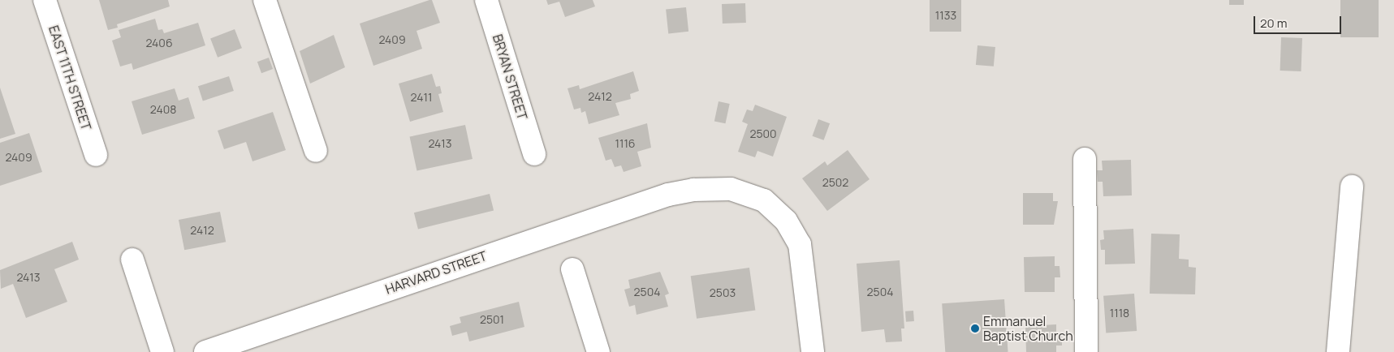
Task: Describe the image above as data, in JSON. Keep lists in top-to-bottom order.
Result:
{
  "streets": {
    "street": ["BRYAN STREET", "EAST 11TH STREET", "HARVARD STREET"]
  },
  "places": ["Emmanuel Baptist Church"],
  "house_numbers": [
    "1133",
    "2409",
    "2406",
    "2412",
    "2411",
    "2408",
    "2500",
    "2413",
    "1116",
    "2409",
    "2502",
    "2412",
    "2413",
    "2504",
    "2504",
    "2503",
    "1118",
    "2501"
  ],
  "scale_bar": "20 m"
}
